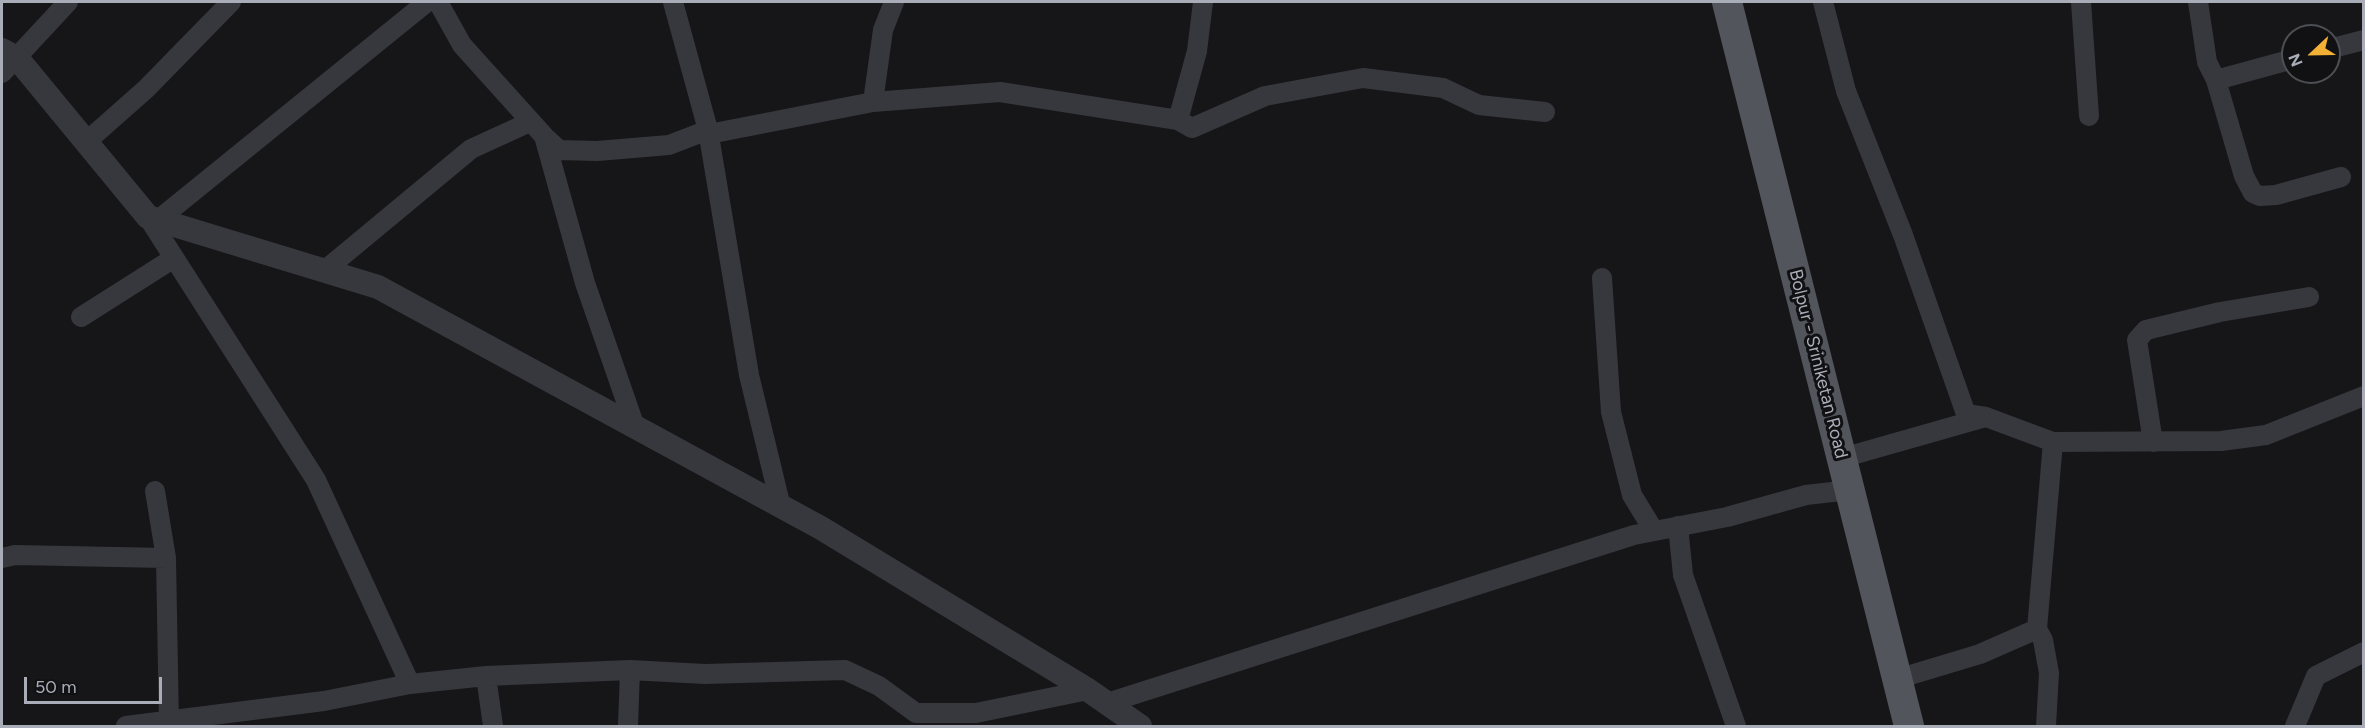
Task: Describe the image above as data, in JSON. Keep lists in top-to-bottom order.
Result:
{
  "streets": {
    "main road": ["Bolpur - Sriniketan Road"]
  },
  "scale_bar": "50 m",
  "north": "left"
}
